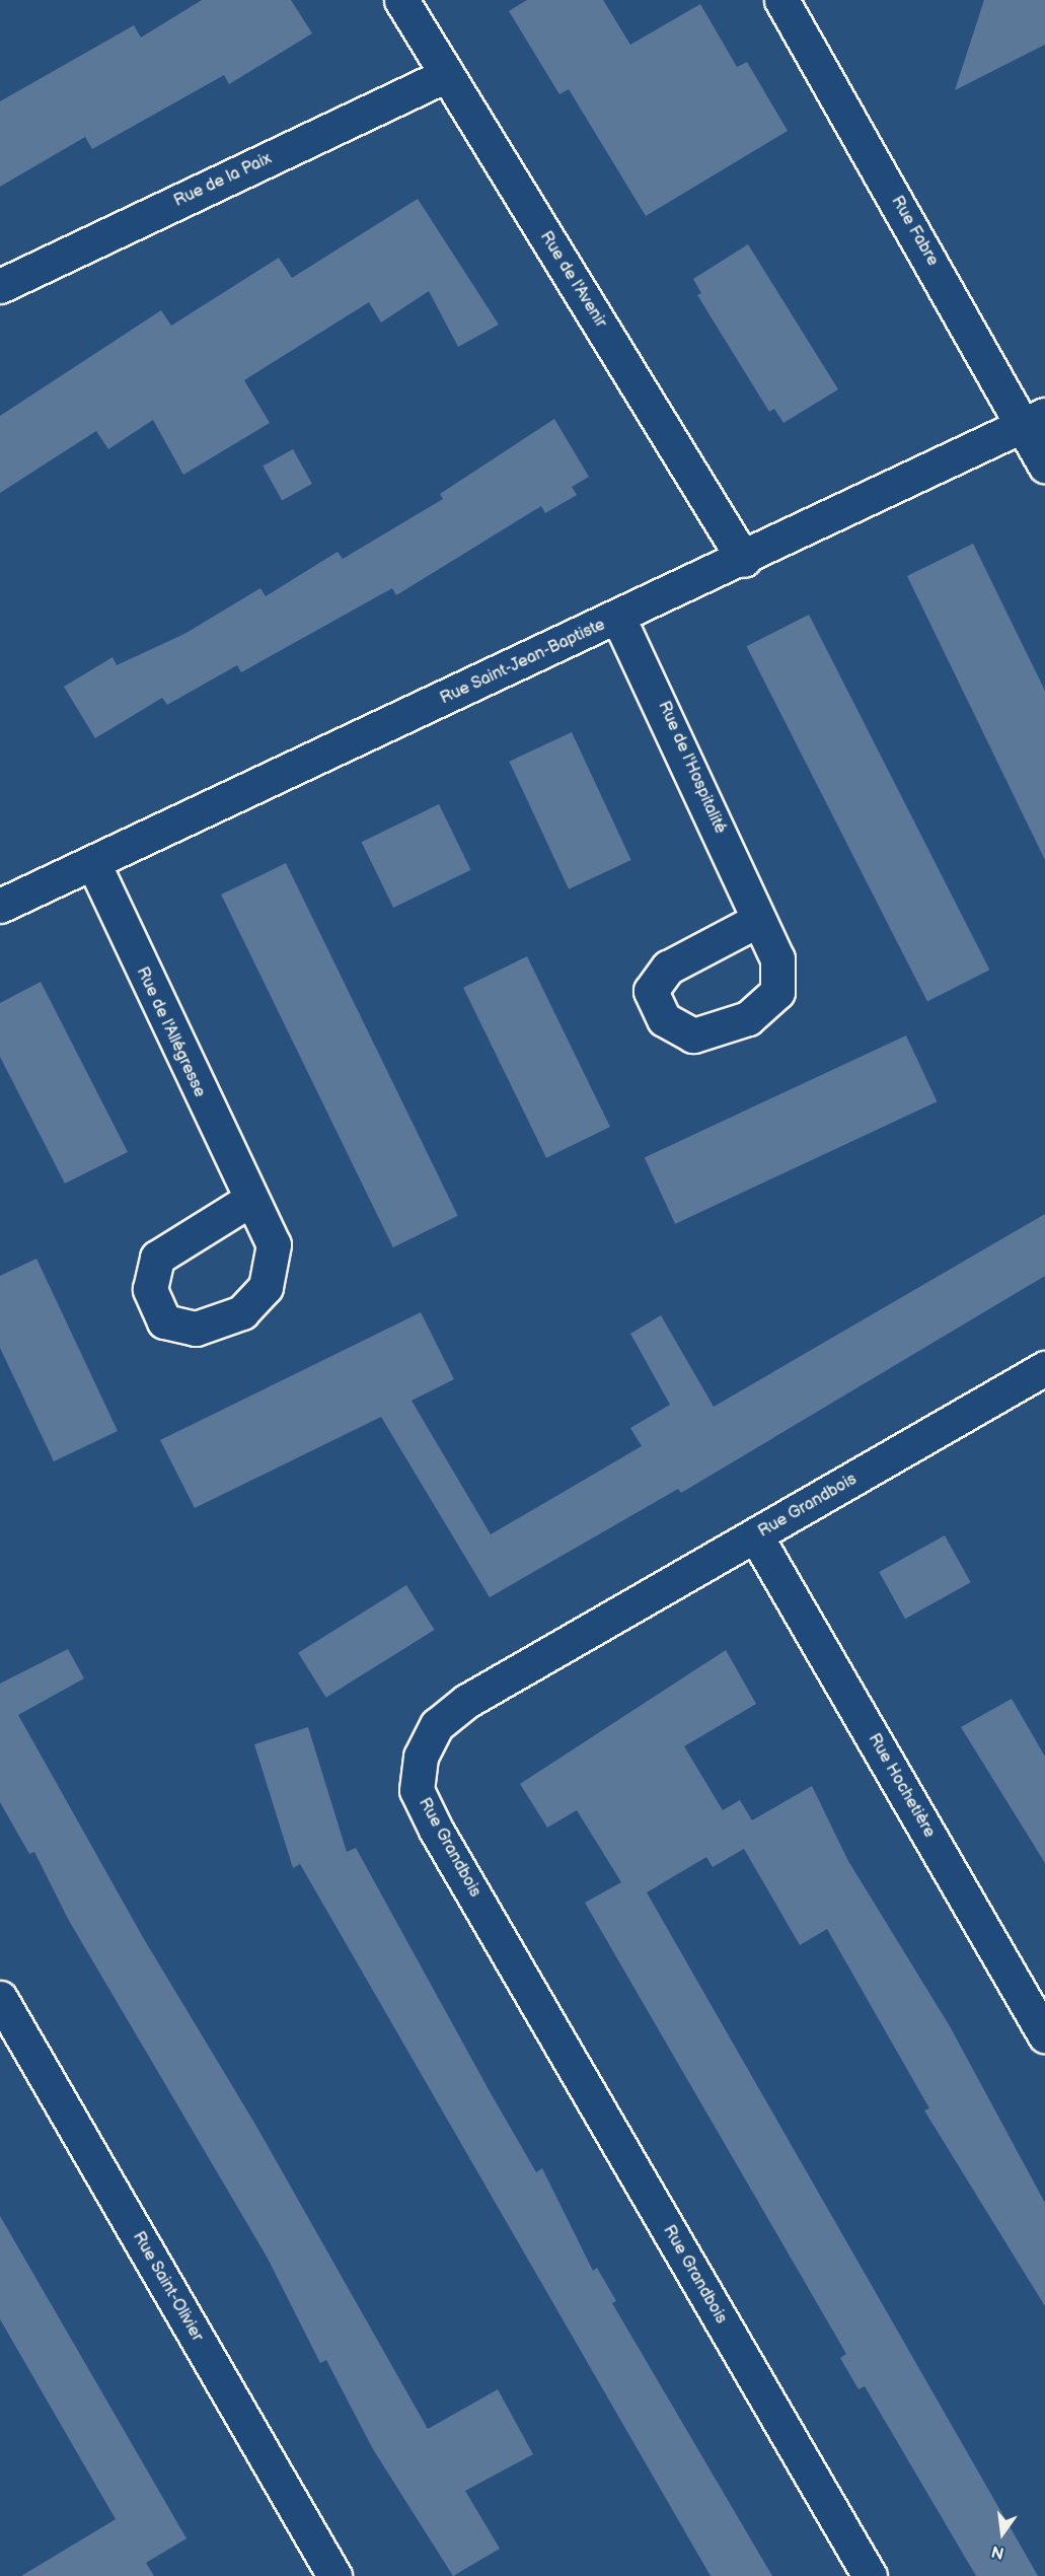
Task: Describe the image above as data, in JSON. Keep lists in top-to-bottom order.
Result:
{
  "streets": {
    "street": [
      "Rue de la Paix",
      "Rue Fabre",
      "Rue de l'Avenir",
      "Rue Saint-Jean-Baptiste",
      "Rue de l'Hospitalité",
      "Rue de l'Allégresse",
      "Rue Grandbois",
      "Rue Hochetière",
      "Rue Saint-Olivier"
    ]
  },
  "crossings": [
    ["Rue de la Paix", "Rue de l'Avenir"],
    ["Rue Fabre", "Rue Saint-Jean-Baptiste"],
    ["Rue de l'Avenir", "Rue Saint-Jean-Baptiste"],
    ["Rue Saint-Jean-Baptiste", "Rue de l'Hospitalité"],
    ["Rue Saint-Jean-Baptiste", "Rue de l'Allégresse"],
    ["Rue Grandbois", "Rue Hochetière"]
  ],
  "north": "bottom"
}
